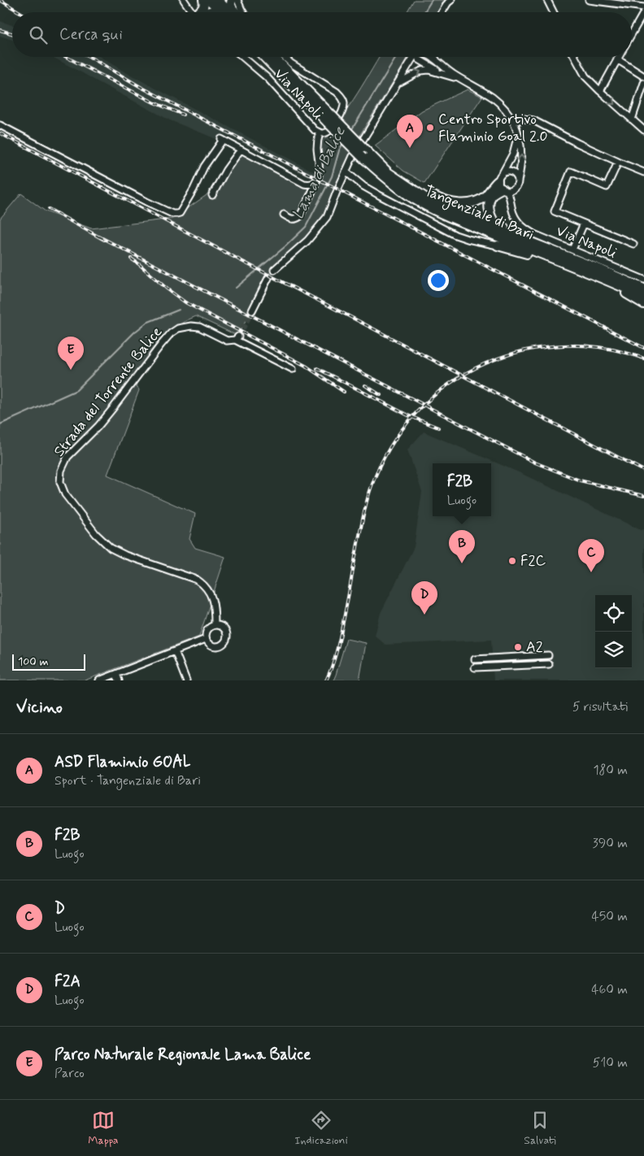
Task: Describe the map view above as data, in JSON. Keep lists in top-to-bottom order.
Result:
{
  "streets": {
    "highway": ["Tangenziale di Bari"],
    "street": ["Via Napoli", "Strada del Torrente Balice"]
  },
  "crossings": [
    ["Via Napoli", "Tangenziale di Bari"]
  ],
  "water": ["Lama di Balice"],
  "places": ["Centro Sportivo Flaminio Goal 2.0", "F2C", "A2"],
  "scale_bar": "100 m",
  "page": {
    "search": "Cerca qui",
    "pins": [
      "A",
      "E",
      "B",
      "C",
      "D"
    ],
    "popup": ["F2B", "Luogo"],
    "scale": "100 m",
    "heading": ["Vicino", "5 risultati"],
    "list": [
      {
        "mark": "A",
        "name": "ASD Flaminio GOAL",
        "note": "Sport · Tangenziale di Bari",
        "value": "180 m"
      },
      {
        "mark": "B",
        "name": "F2B",
        "note": "Luogo",
        "value": "390 m"
      },
      {
        "mark": "C",
        "name": "D",
        "note": "Luogo",
        "value": "450 m"
      },
      {
        "mark": "D",
        "name": "F2A",
        "note": "Luogo",
        "value": "460 m"
      },
      {
        "mark": "E",
        "name": "Parco Naturale Regionale Lama Balice",
        "note": "Parco",
        "value": "510 m"
      }
    ],
    "nav": ["Mappa", "Indicazioni", "Salvati"]
  }
}
